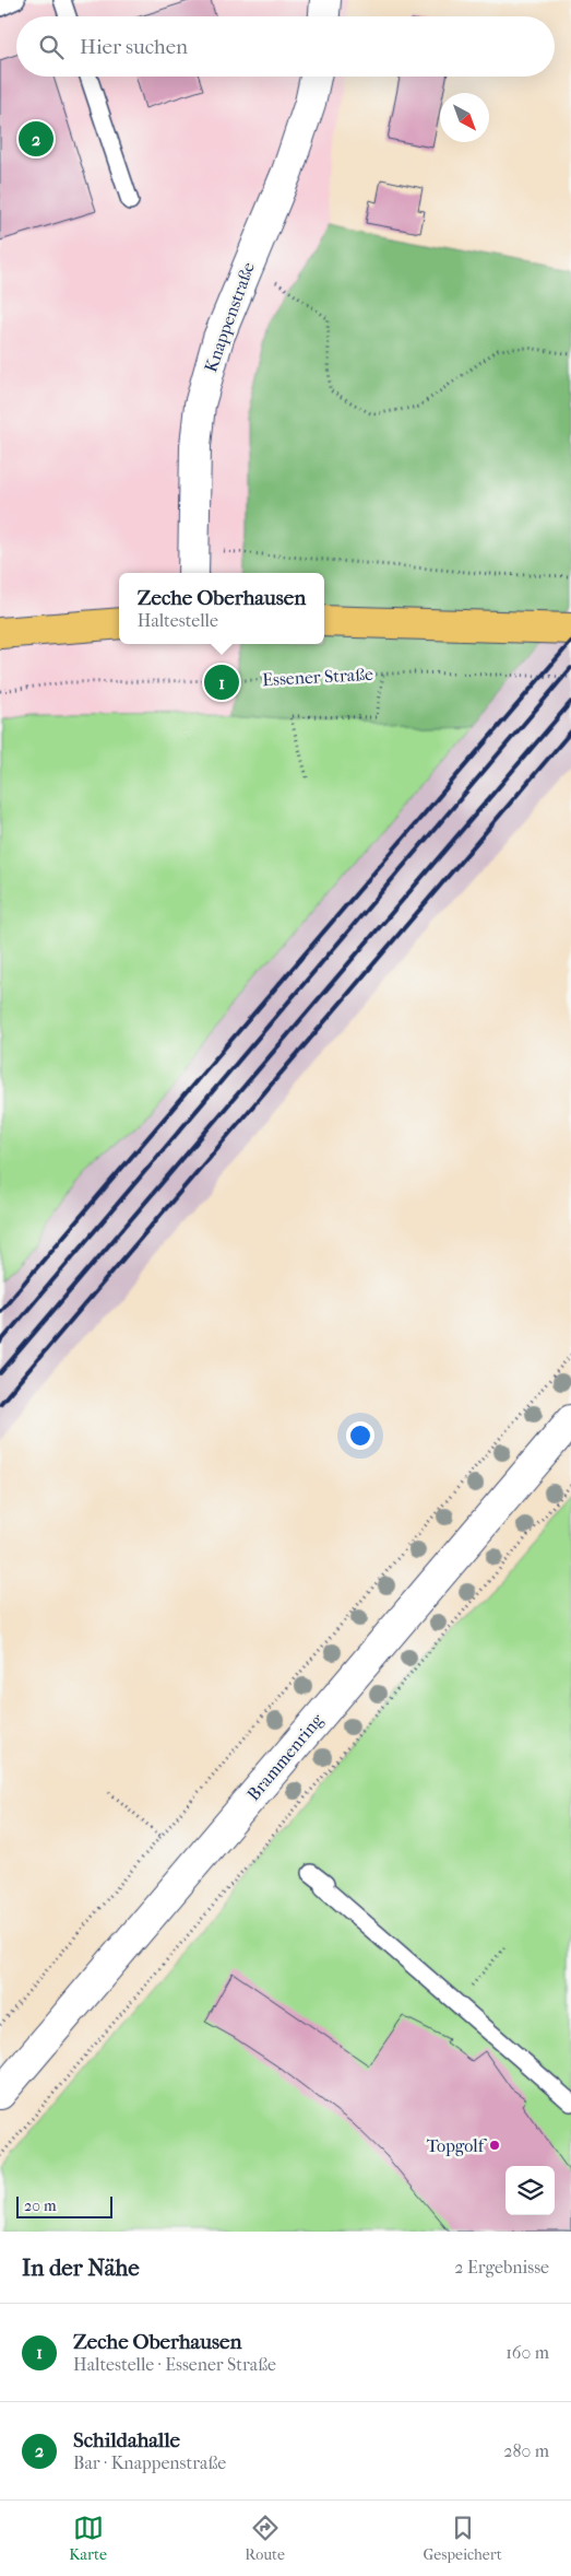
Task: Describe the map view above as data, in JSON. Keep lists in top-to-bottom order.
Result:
{
  "streets": {
    "street": ["Knappenstraße", "Brammenring"],
    "path": ["Essener Straße"]
  },
  "places": ["Topgolf"],
  "scale_bar": "20 m",
  "north": "bottom right",
  "page": {
    "search": "Hier suchen",
    "pins": ["2", "1"],
    "popup": ["Zeche Oberhausen", "Haltestelle"],
    "scale": "20 m",
    "heading": ["In der Nähe", "2 Ergebnisse"],
    "list": [
      {
        "mark": "1",
        "name": "Zeche Oberhausen",
        "note": "Haltestelle · Essener Straße",
        "value": "160 m"
      },
      {
        "mark": "2",
        "name": "Schildahalle",
        "note": "Bar · Knappenstraße",
        "value": "280 m"
      }
    ],
    "nav": ["Karte", "Route", "Gespeichert"]
  }
}
